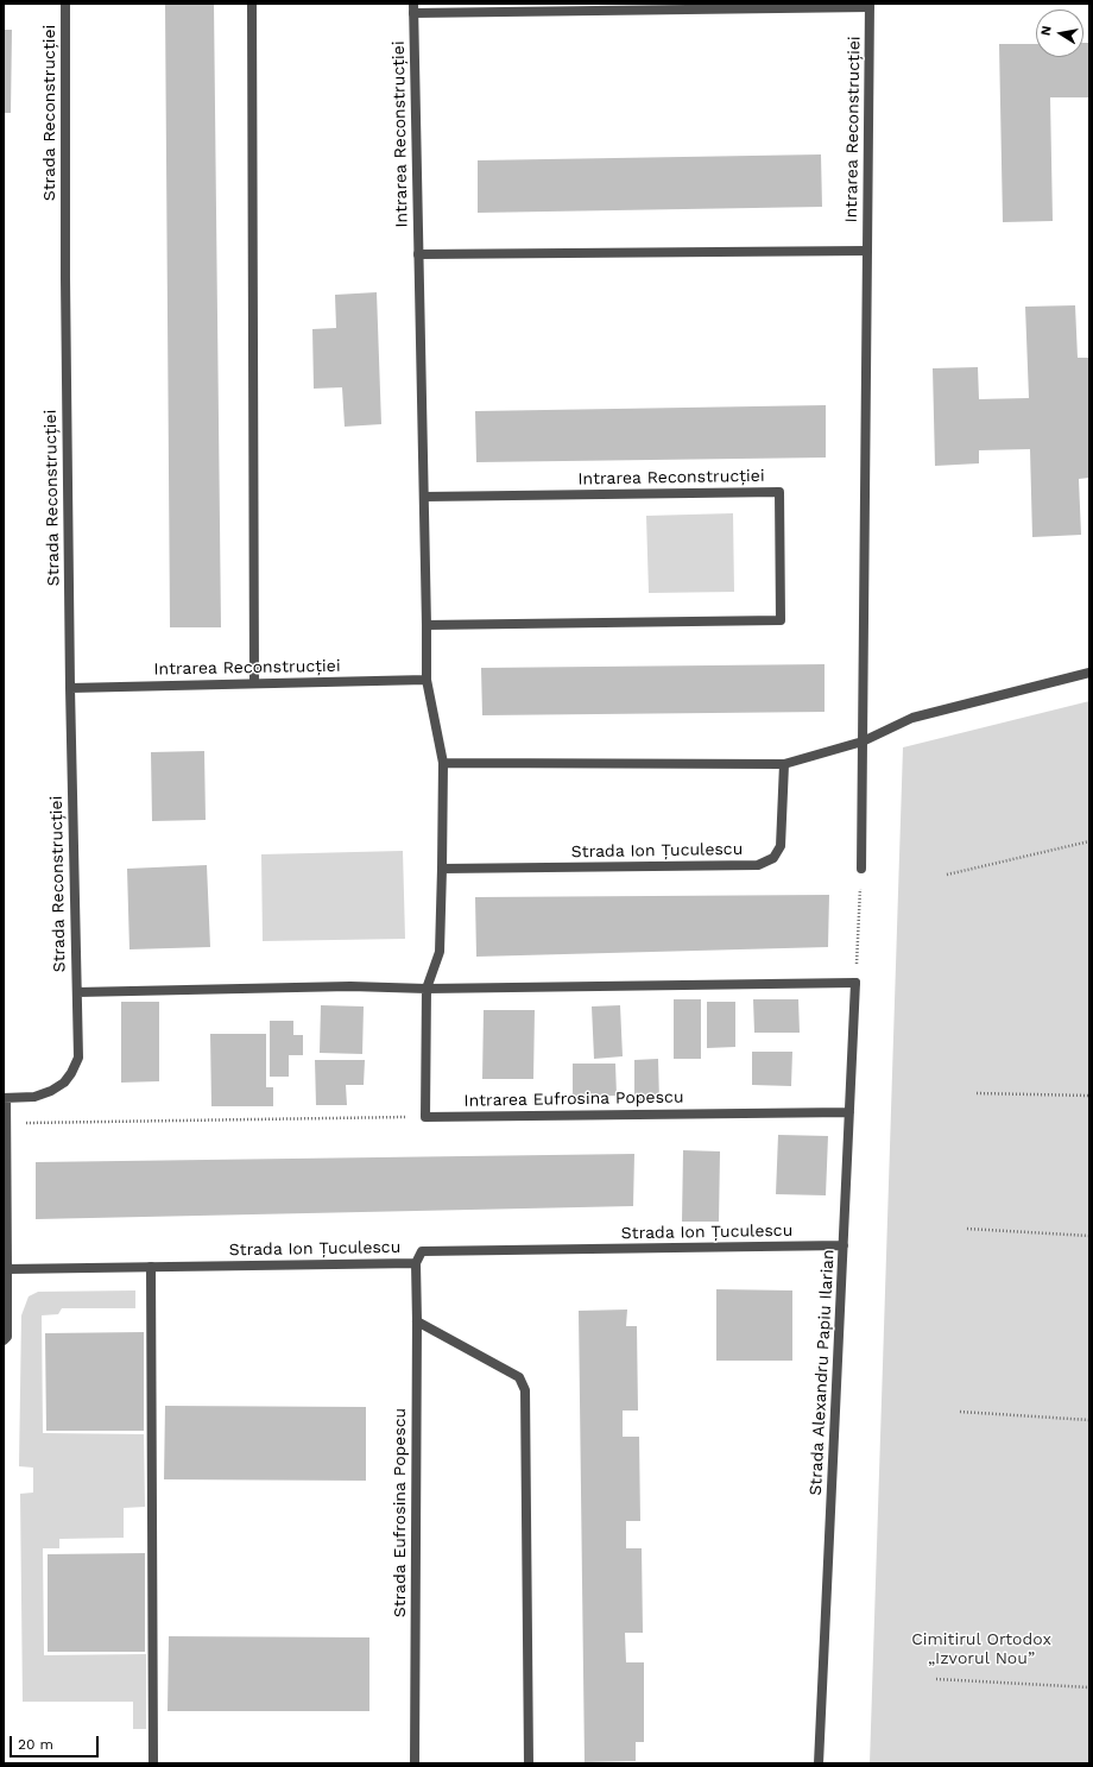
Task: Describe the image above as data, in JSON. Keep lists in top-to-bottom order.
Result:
{
  "streets": {
    "street": [
      "Strada Reconstrucției",
      "Intrarea Reconstrucției",
      "Strada Ion Țuculescu",
      "Intrarea Eufrosina Popescu",
      "Strada Alexandru Papiu Ilarian",
      "Strada Eufrosina Popescu"
    ]
  },
  "crossings": [
    ["Strada Reconstrucției", "Intrarea Reconstrucției"],
    ["Intrarea Reconstrucției", "Strada Ion Țuculescu"],
    ["Intrarea Reconstrucției", "Strada Alexandru Papiu Ilarian"],
    ["Strada Ion Țuculescu", "Strada Alexandru Papiu Ilarian"],
    ["Strada Ion Țuculescu", "Strada Eufrosina Popescu"],
    ["Intrarea Eufrosina Popescu", "Strada Alexandru Papiu Ilarian"]
  ],
  "parks": ["Cimitirul Ortodox „Izvorul Nou”"],
  "scale_bar": "20 m",
  "north": "left"
}
